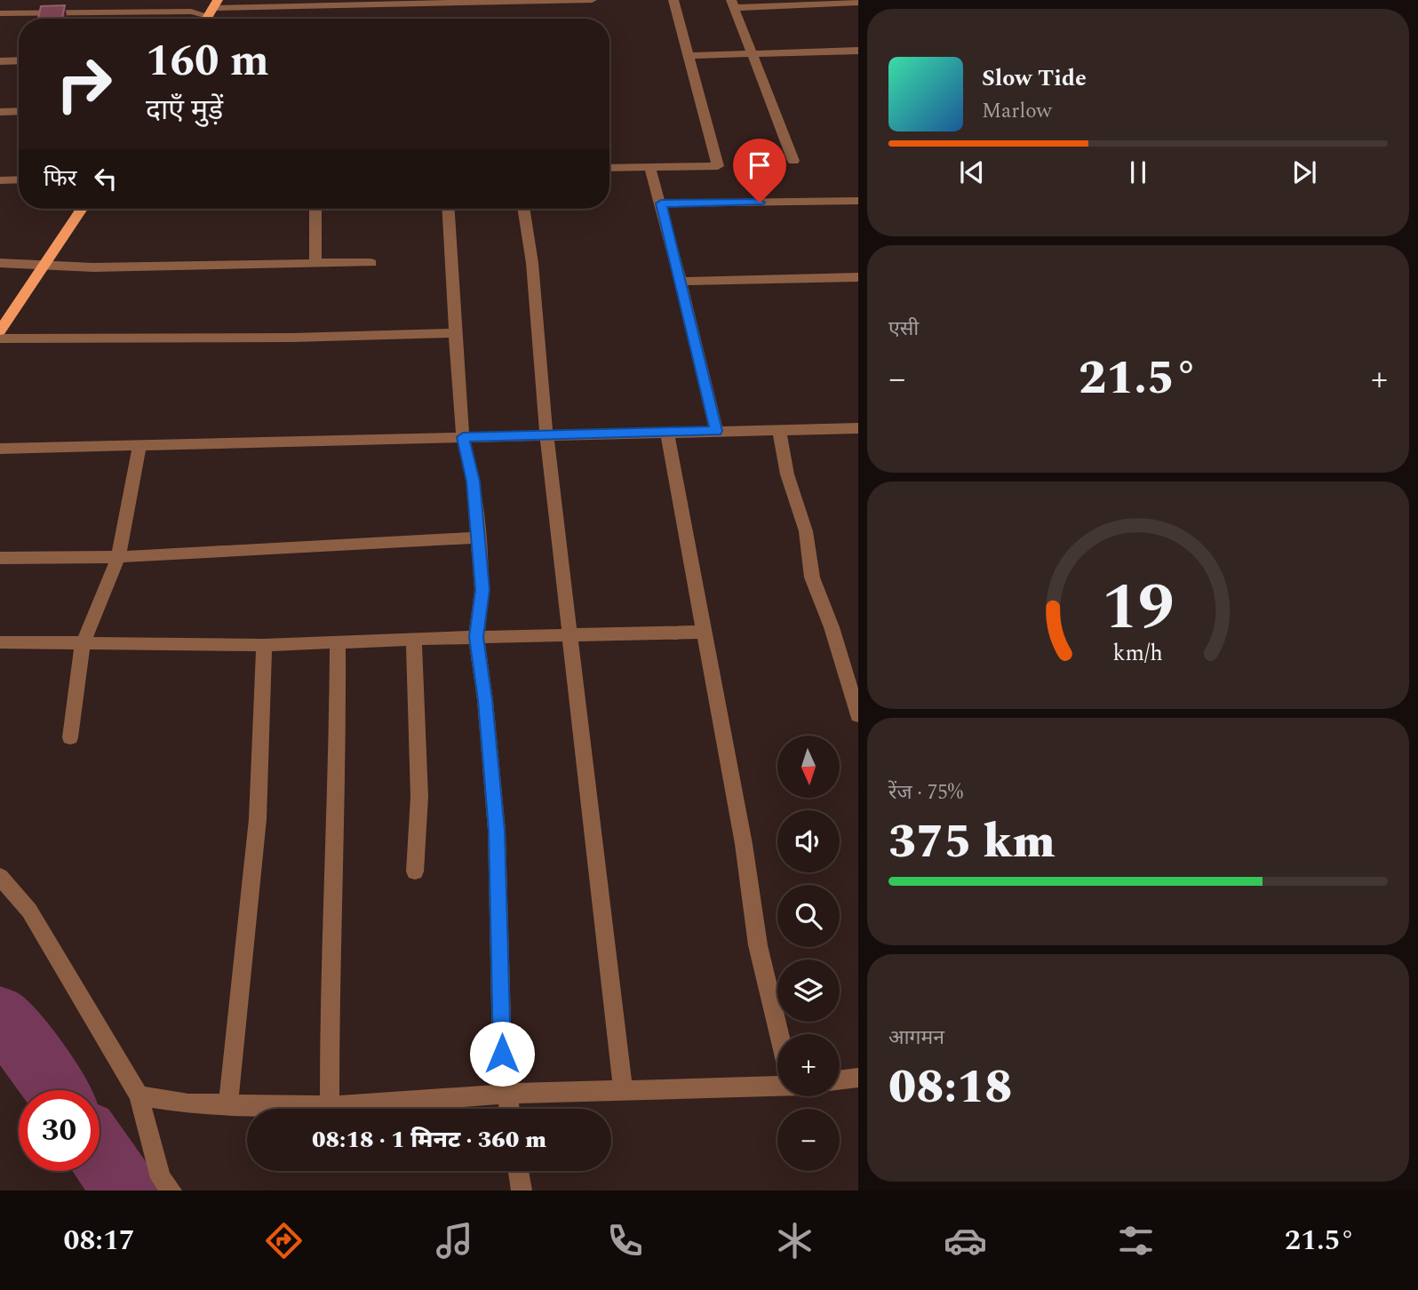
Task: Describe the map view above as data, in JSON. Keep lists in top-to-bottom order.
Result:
{
  "north": "bottom",
  "page": {
    "turn": ["160 m", "दाएँ मुड़ें"],
    "song": ["Slow Tide", "Marlow"],
    "then": "फिर",
    "tile": [
      "एसी",
      ["रेंज · 75%", "375 km"],
      ["आगमन", "08:18"]
    ],
    "heat": ["−", "21.5°", "+"],
    "map_buttons": ["+", "−"],
    "limit": "30",
    "trip": "08:18 · 1 मिनट · 360 m",
    "tabs": ["08:17", "21.5°"],
    "gauge": ["19", "km/h"]
  }
}
